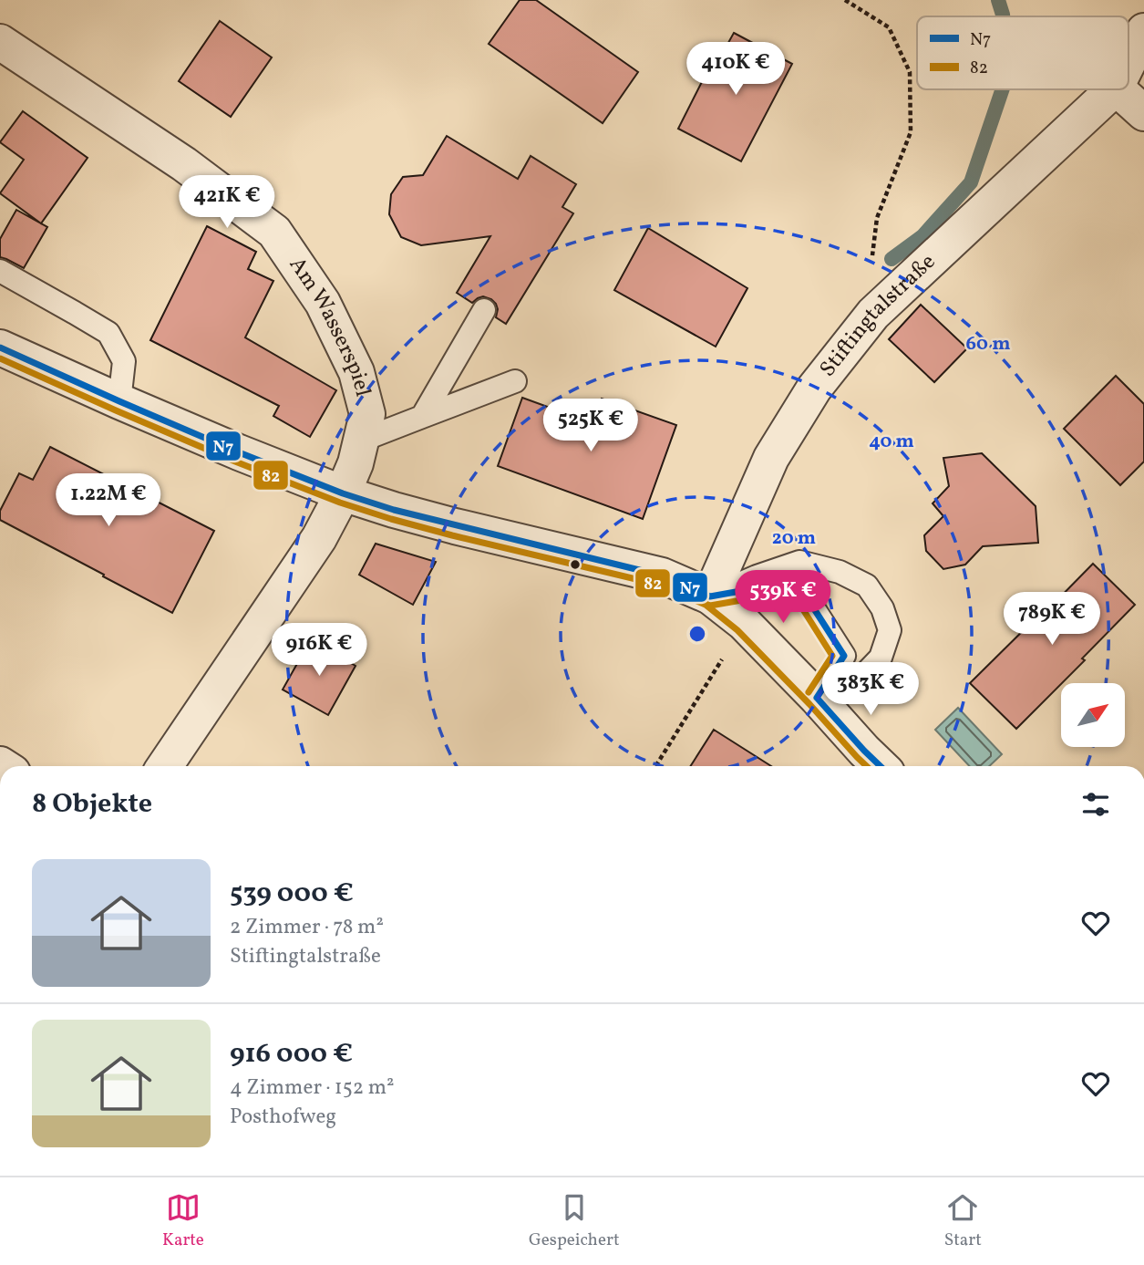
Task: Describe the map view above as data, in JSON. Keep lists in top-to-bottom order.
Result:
{
  "streets": {
    "street": ["Stiftingtalstraße", "Am Wasserspiel"]
  },
  "lines": ["transit line N7", "transit line 82"],
  "legend": ["N7", "82"],
  "north": "top right",
  "page": {
    "price": [
      "410K €",
      "421K €",
      "525K €",
      "1.22M €",
      "539K €",
      "789K €",
      "916K €",
      "383K €"
    ],
    "heading": "8 Objekte",
    "list": [
      {
        "name": "539 000 €",
        "note": "2 Zimmer · 78 m² · Stiftingtalstraße"
      },
      {
        "name": "916 000 €",
        "note": "4 Zimmer · 152 m² · Posthofweg"
      }
    ],
    "tabs": ["Karte", "Gespeichert", "Start"]
  },
  "rings": ["60 m", "40 m", "20 m"]
}
